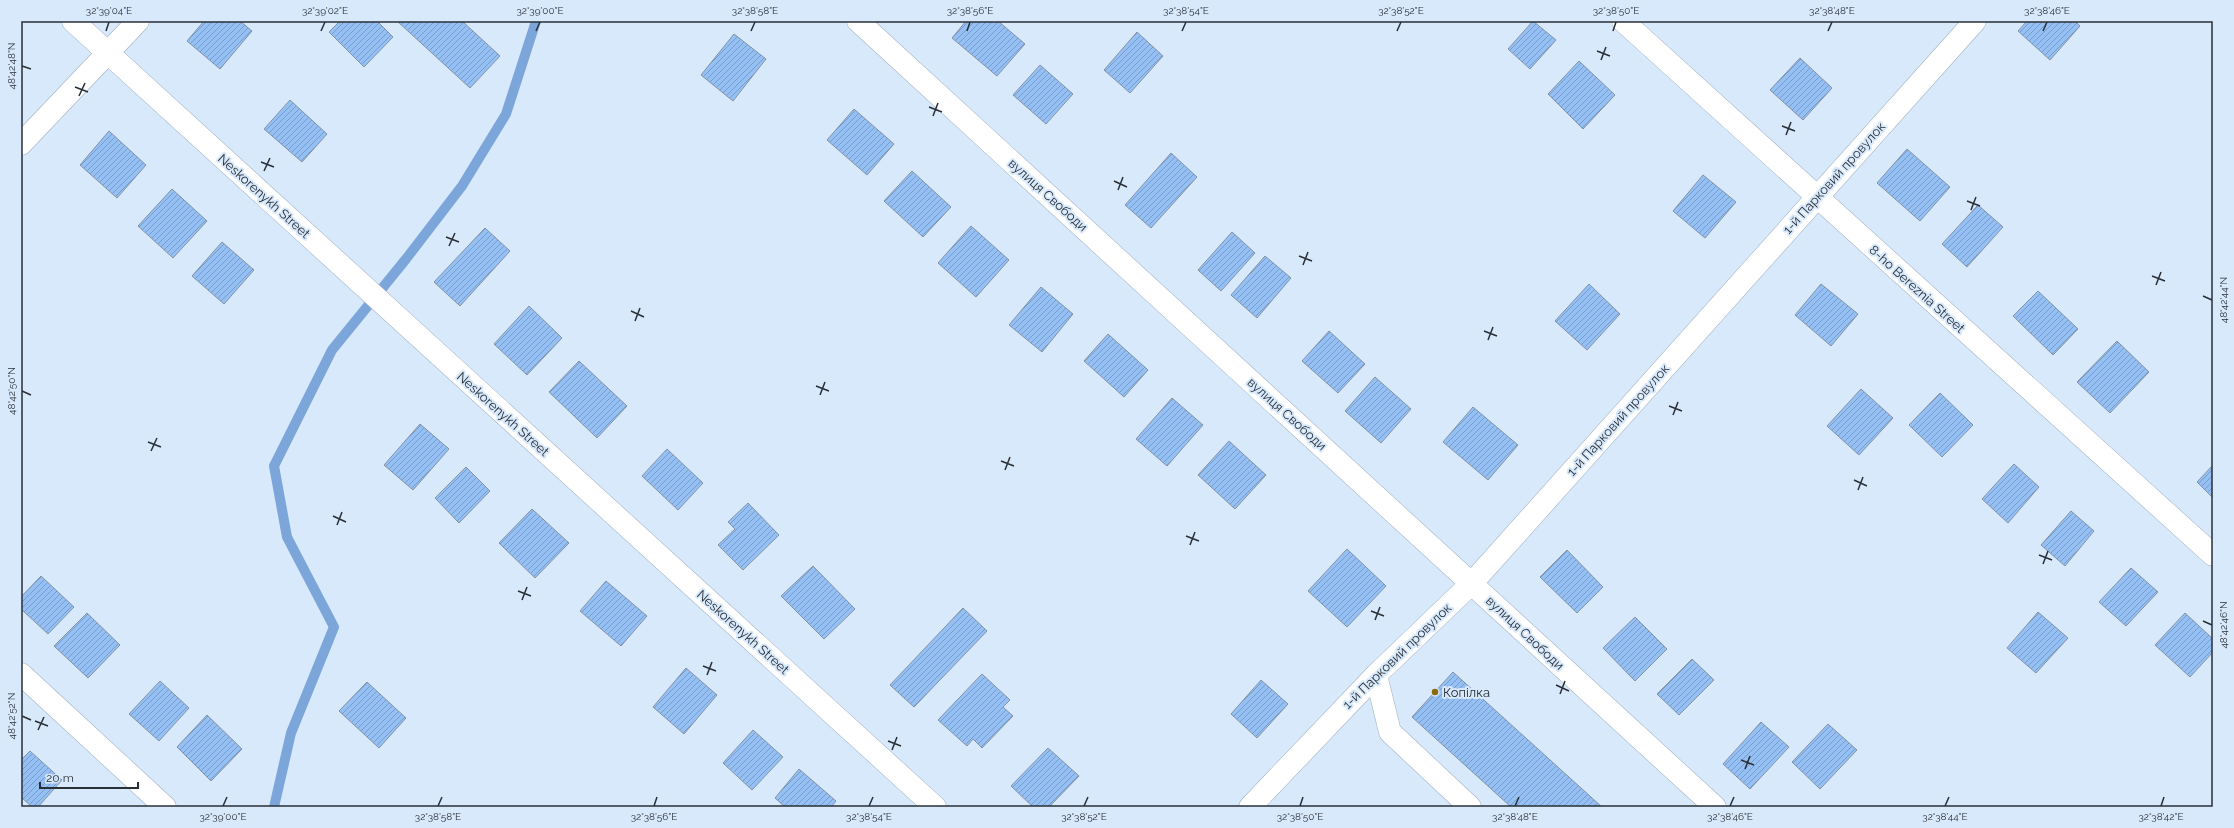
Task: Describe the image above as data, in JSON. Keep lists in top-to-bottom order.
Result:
{
  "streets": {
    "street": [
      "1-й Парковий провулок",
      "вулиця Свободи",
      "Neskorenykh Street",
      "8-ho Bereznia Street"
    ]
  },
  "crossings": [
    ["1-й Парковий провулок", "вулиця Свободи"],
    ["1-й Парковий провулок", "8-ho Bereznia Street"]
  ],
  "places": ["Копілка"],
  "scale_bar": "20 m",
  "coordinates": [
    "32°39'04\"E",
    "32°39'02\"E",
    "32°39'00\"E",
    "32°38'58\"E",
    "32°38'56\"E",
    "32°38'54\"E",
    "32°38'52\"E",
    "32°38'50\"E",
    "32°38'48\"E",
    "32°38'46\"E",
    "48°42'48\"N",
    "48°42'44\"N",
    "48°42'50\"N",
    "48°42'46\"N",
    "48°42'52\"N",
    "32°38'44\"E",
    "32°38'42\"E"
  ]
}
